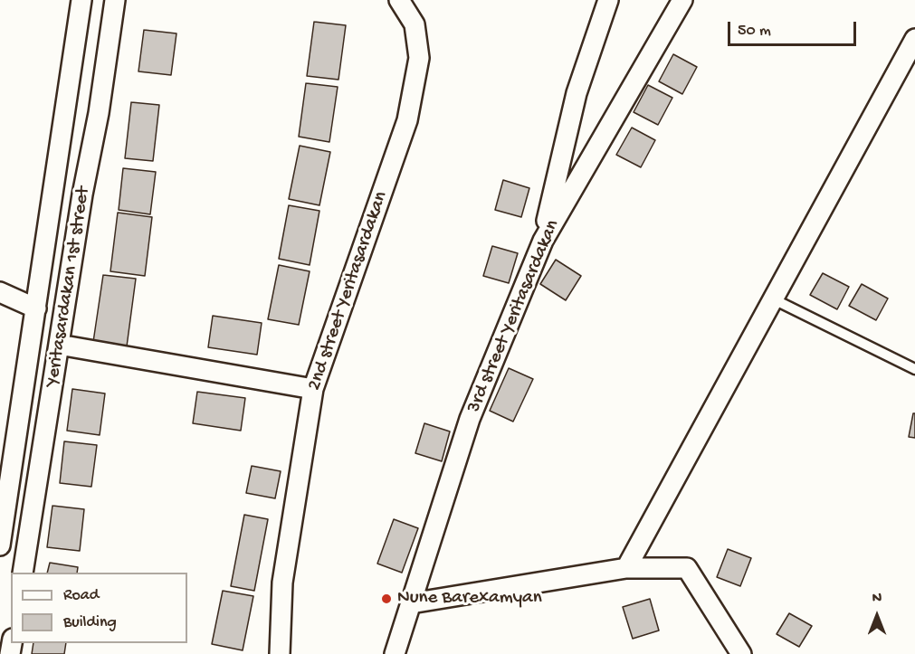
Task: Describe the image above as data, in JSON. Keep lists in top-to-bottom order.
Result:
{
  "streets": {
    "street": ["Yeritasardakan 1st street", "2nd street Yeritasardakan", "3rd street Yeritasardakan"]
  },
  "places": ["Nune Barexamyan"],
  "legend": ["Road", "Building"],
  "scale_bar": "50 m",
  "north": "top"
}
